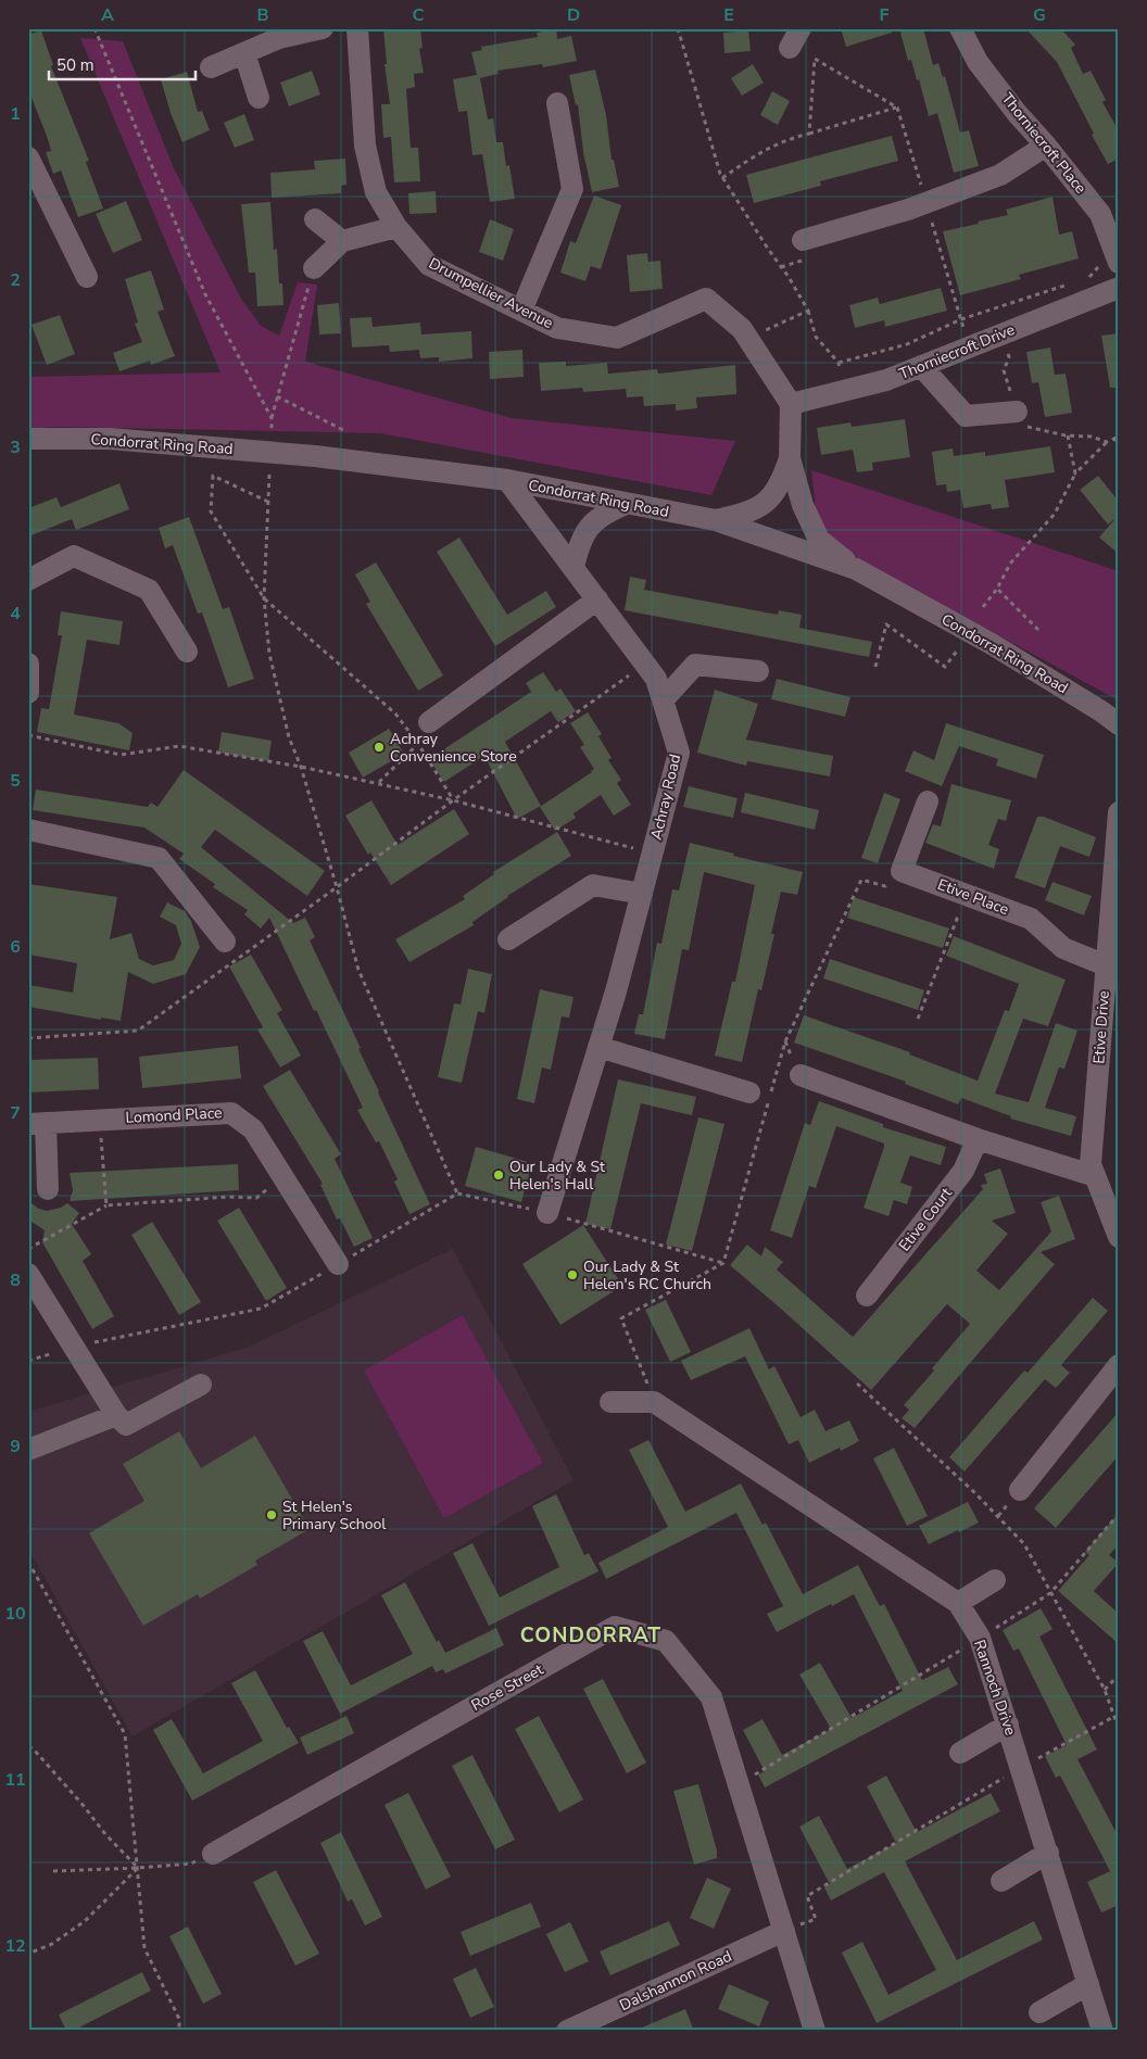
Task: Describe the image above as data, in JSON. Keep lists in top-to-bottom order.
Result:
{
  "streets": {
    "street": [
      "Thorniecroft Place",
      "Drumpellier Avenue",
      "Thorniecroft Drive",
      "Condorrat Ring Road",
      "Achray Road",
      "Etive Place",
      "Etive Drive",
      "Lomond Place",
      "Etive Court",
      "Rose Street",
      "Rannoch Drive",
      "Dalshannon Road"
    ]
  },
  "crossings": [
    ["Drumpellier Avenue", "Thorniecroft Drive"],
    ["Condorrat Ring Road", "Achray Road"],
    ["Etive Place", "Etive Drive"],
    ["Rose Street", "Dalshannon Road"]
  ],
  "districts": ["CONDORRAT"],
  "places": [
    "Achray Convenience Store",
    "Our Lady & St Helen's Hall",
    "Our Lady & St Helen's RC Church",
    "St Helen's Primary School"
  ],
  "scale_bar": "50 m",
  "grid": {
    "columns": [
      "A",
      "B",
      "C",
      "D",
      "E",
      "F",
      "G"
    ],
    "rows": [
      "1",
      "2",
      "3",
      "4",
      "5",
      "6",
      "7",
      "8",
      "9",
      "10",
      "11",
      "12"
    ]
  }
}
